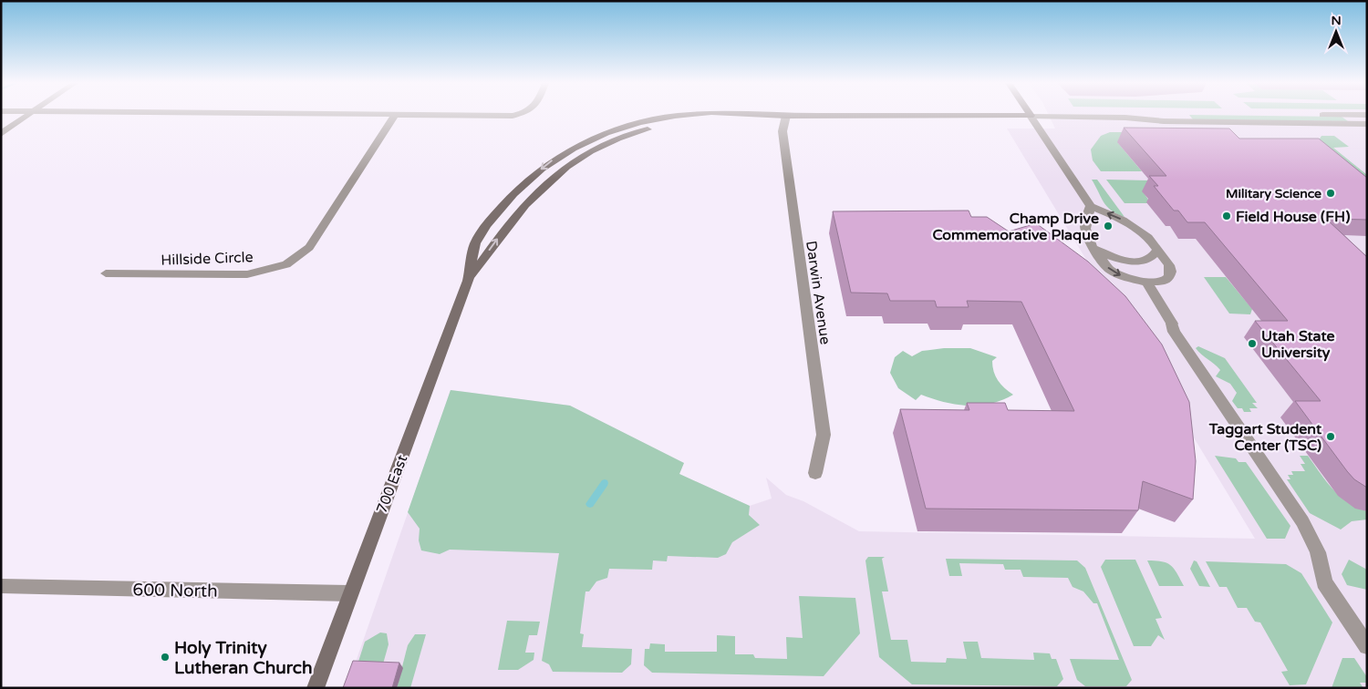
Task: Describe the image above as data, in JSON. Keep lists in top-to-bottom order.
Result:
{
  "streets": {
    "main road": ["700 East"],
    "street": ["Hillside Circle", "Darwin Avenue", "600 North"]
  },
  "crossings": [
    ["Darwin Avenue", "700 East"],
    ["700 East", "600 North"]
  ],
  "places": [
    "Military Science",
    "Field House (FH)",
    "Champ Drive Commemorative Plaque",
    "Utah State University",
    "Taggart Student Center (TSC)",
    "Holy Trinity Lutheran Church"
  ],
  "north": "top"
}
